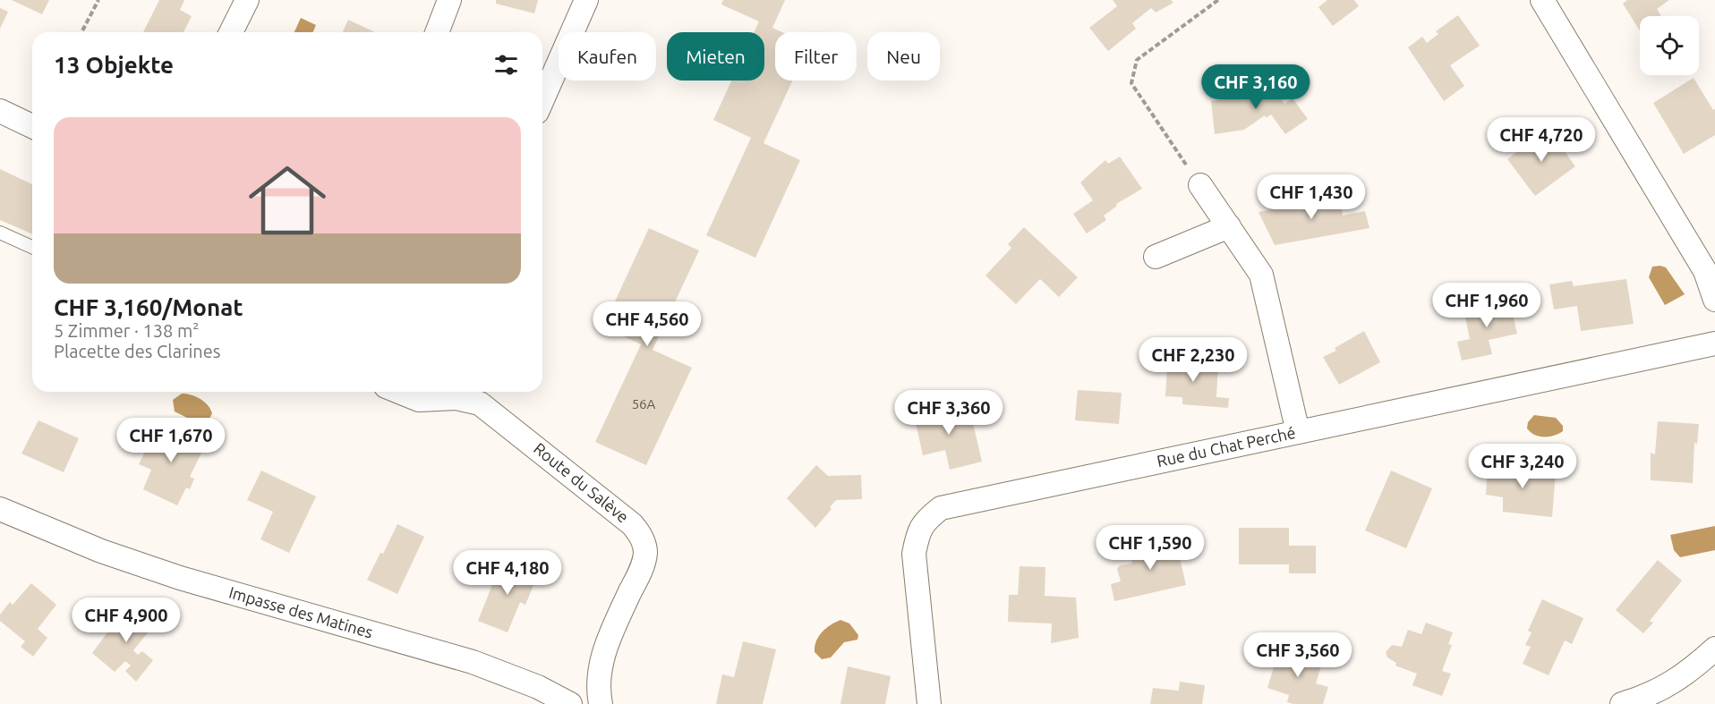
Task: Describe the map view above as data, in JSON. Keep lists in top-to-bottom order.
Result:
{
  "streets": {
    "street": ["Rue du Chat Perché", "Route du Salève", "Impasse des Matines"]
  },
  "house_numbers": ["56A"],
  "page": {
    "chip": [
      "Kaufen",
      "Mieten",
      "Filter",
      "Neu"
    ],
    "heading": "13 Objekte",
    "price": [
      "CHF 3,160",
      "CHF 4,720",
      "CHF 1,430",
      "CHF 1,960",
      "CHF 4,560",
      "CHF 2,230",
      "CHF 3,360",
      "CHF 1,670",
      "CHF 3,240",
      "CHF 1,590",
      "CHF 4,180",
      "CHF 4,900",
      "CHF 3,560"
    ],
    "list": [
      {
        "name": "CHF 3,160/Monat",
        "note": "5 Zimmer · 138 m² · Placette des Clarines"
      }
    ]
  }
}
